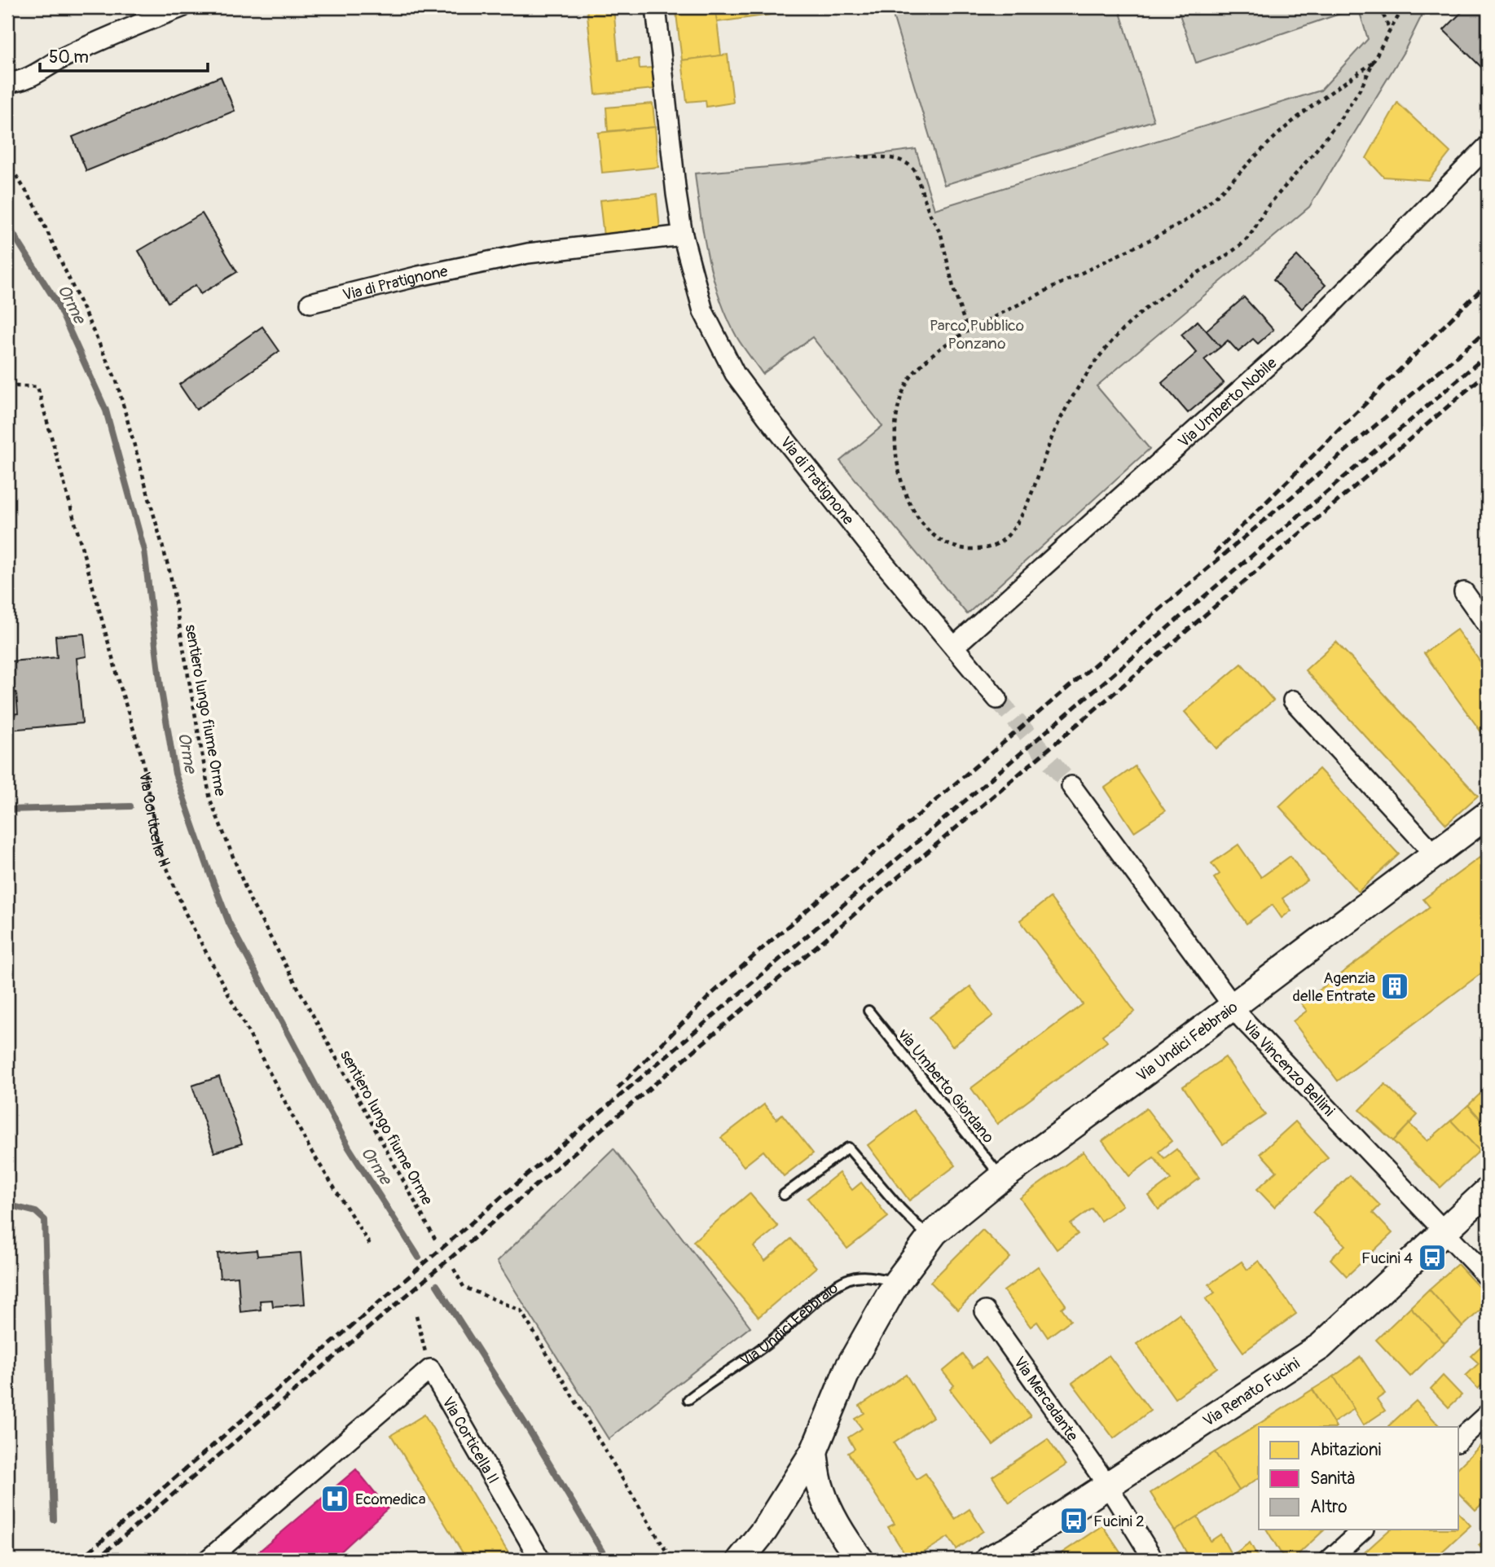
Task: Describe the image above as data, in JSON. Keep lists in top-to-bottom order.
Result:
{
  "streets": {
    "main road": ["Via Undici Febbraio", "Via Renato Fucini"],
    "street": [
      "Via di Pratignone",
      "Via Umberto Nobile",
      "Via Corticella II",
      "Via Vincenzo Bellini",
      "Via Mercadante"
    ],
    "lane": ["via Umberto Giordano"],
    "path": ["sentiero lungo fiume Orme"]
  },
  "crossings": [
    ["Via di Pratignone", "Via Umberto Nobile"],
    ["Via Undici Febbraio", "Via Vincenzo Bellini"],
    ["Via Undici Febbraio", "via Umberto Giordano"],
    ["Via Vincenzo Bellini", "Via Renato Fucini"],
    ["Via Renato Fucini", "Via Mercadante"]
  ],
  "water": ["Orme"],
  "parks": ["Parco Pubblico Ponzano"],
  "places": {
    "building": ["Agenzia delle Entrate"],
    "bus stop": ["Fucini 4", "Fucini 2"],
    "hospital": ["Ecomedica"]
  },
  "legend": ["Abitazioni", "Sanità", "Altro"],
  "scale_bar": "50 m"
}
